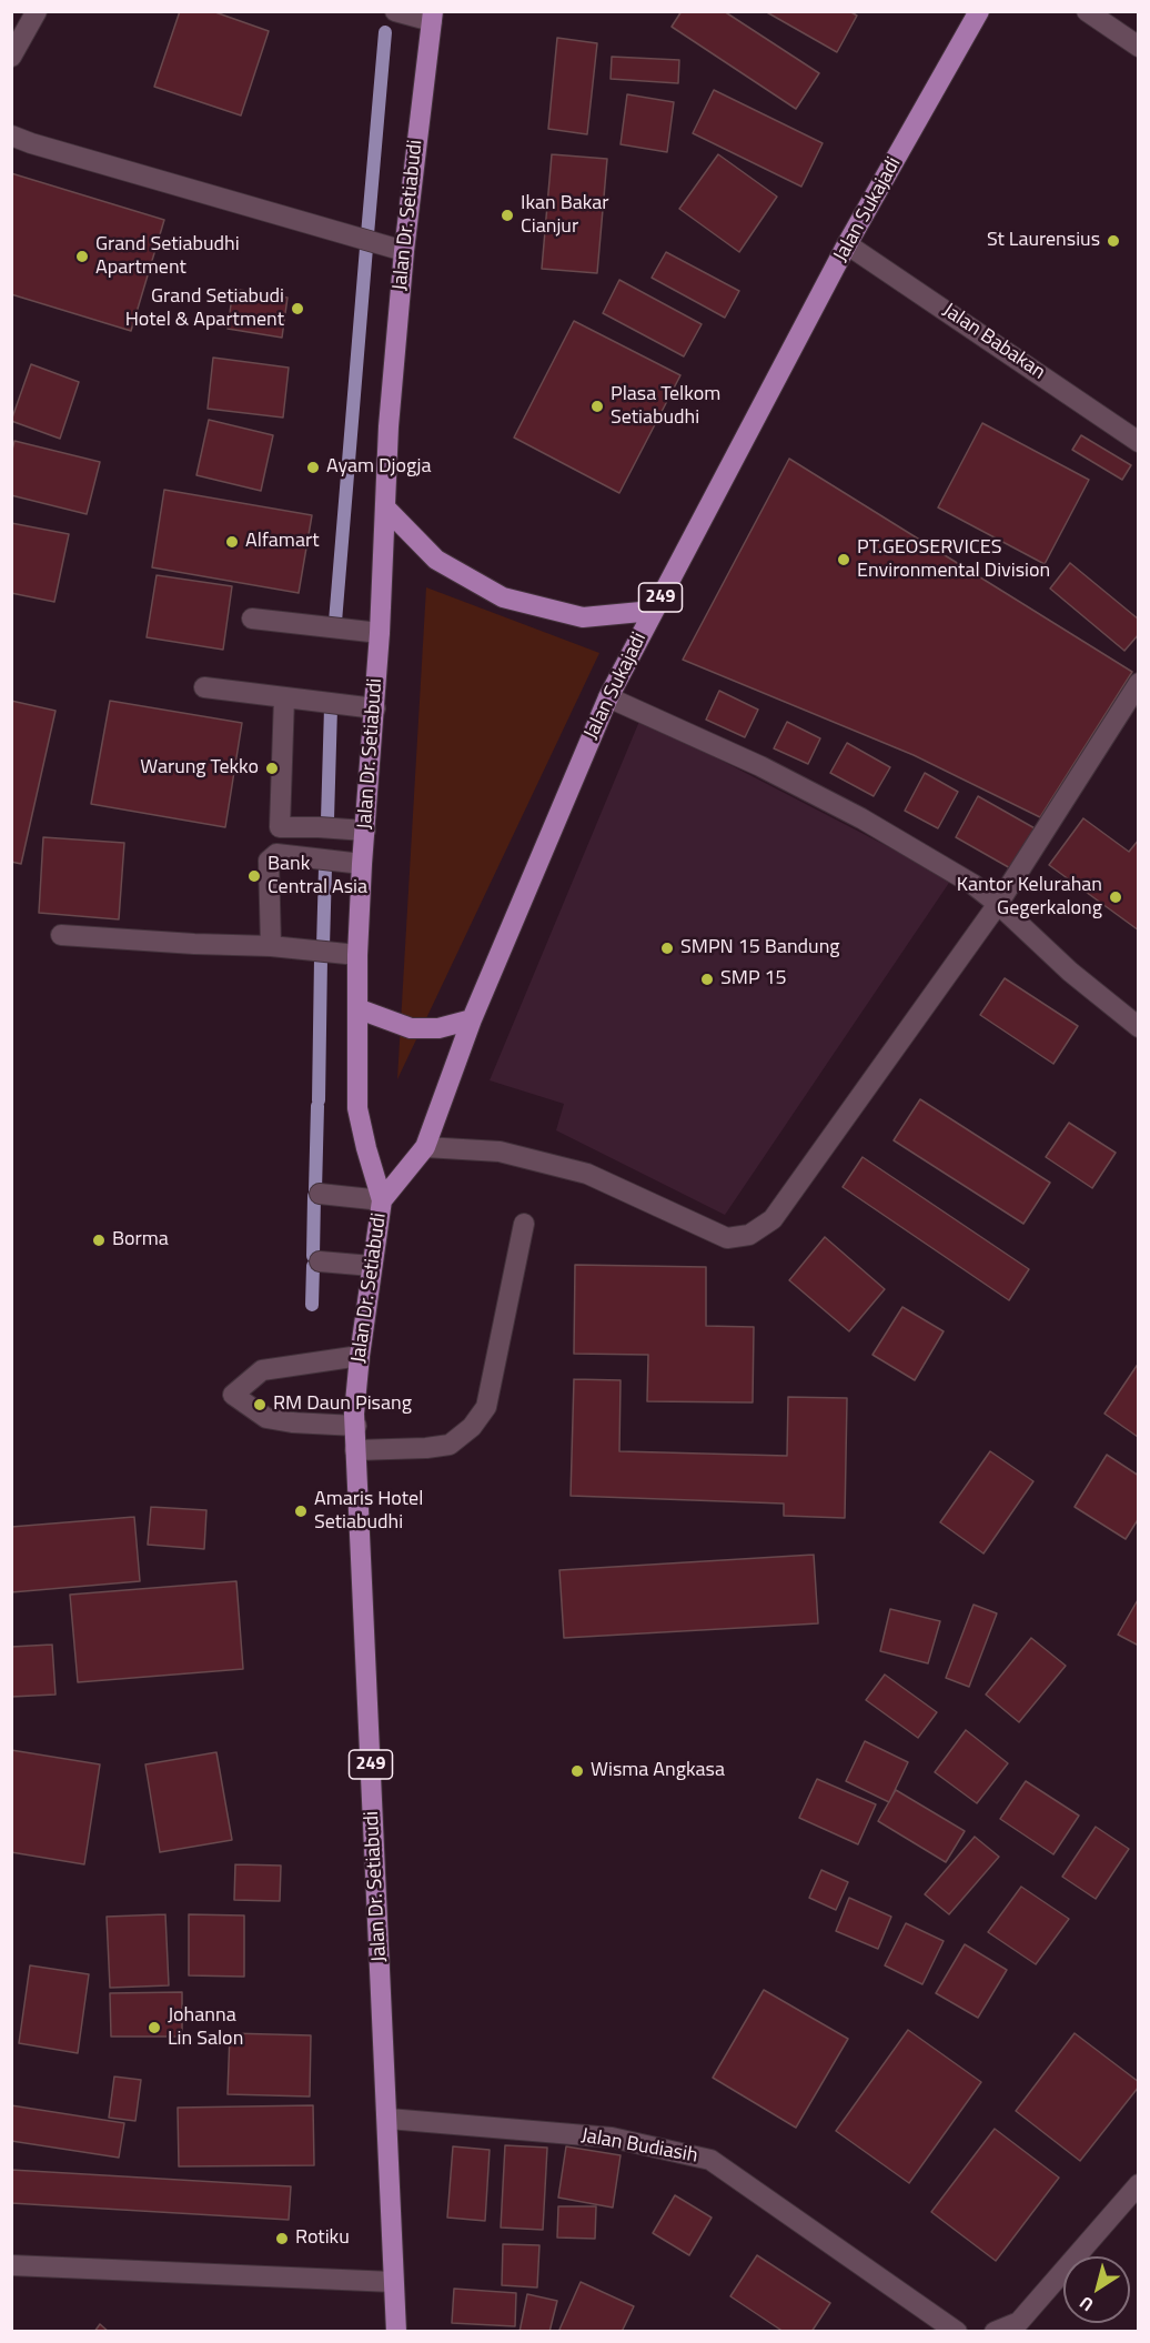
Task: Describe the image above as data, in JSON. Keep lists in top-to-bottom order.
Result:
{
  "streets": {
    "main road": ["Jalan Sukajadi", "Jalan Dr. Setiabudi", "249"],
    "street": ["Jalan Babakan", "Jalan Budiasih"]
  },
  "crossings": [
    ["Jalan Sukajadi", "Jalan Dr. Setiabudi"],
    ["Jalan Sukajadi", "Jalan Babakan"],
    ["Jalan Dr. Setiabudi", "Jalan Budiasih"]
  ],
  "places": [
    "Ikan Bakar Cianjur",
    "St Laurensius",
    "Grand Setiabudhi Apartment",
    "Grand Setiabudi Hotel & Apartment",
    "Plasa Telkom Setiabudhi",
    "Ayam Djogja",
    "Alfamart",
    "PT.GEOSERVICES Environmental Division",
    "Warung Tekko",
    "Bank Central Asia",
    "Kantor Kelurahan Gegerkalong",
    "SMPN 15 Bandung",
    "SMP 15",
    "Borma",
    "RM Daun Pisang",
    "Amaris Hotel Setiabudhi",
    "Wisma Angkasa",
    "Johanna Lin Salon",
    "Rotiku"
  ],
  "north": "bottom left"
}
